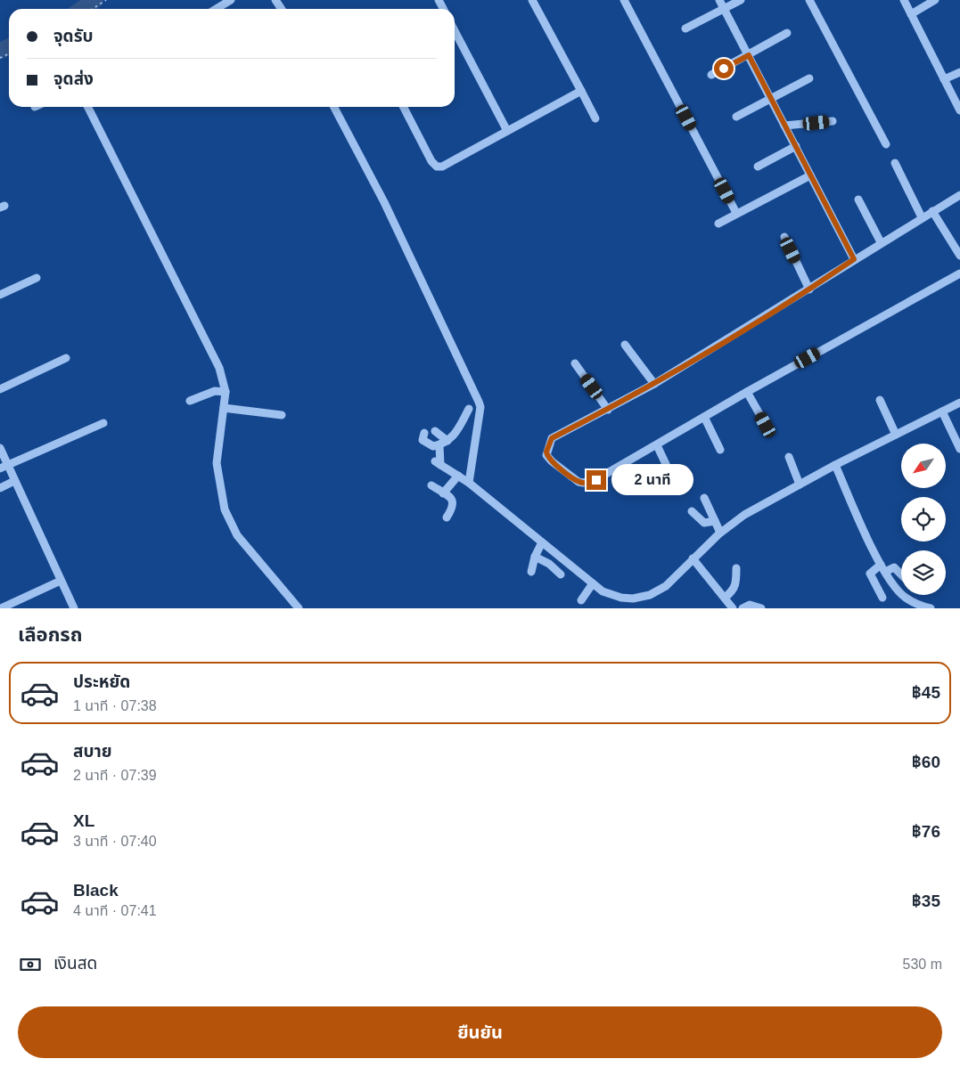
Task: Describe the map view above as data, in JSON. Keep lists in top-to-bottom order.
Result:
{
  "north": "bottom left",
  "page": {
    "banner": ["จุดรับ", "จุดส่ง"],
    "bubble": "2 นาที",
    "heading": "เลือกรถ",
    "list": [
      {
        "name": "ประหยัด",
        "note": "1 นาที · 07:38",
        "value": "฿45"
      },
      {
        "name": "สบาย",
        "note": "2 นาที · 07:39",
        "value": "฿60"
      },
      {
        "name": "XL",
        "note": "3 นาที · 07:40",
        "value": "฿76"
      },
      {
        "name": "Black",
        "note": "4 นาที · 07:41",
        "value": "฿35"
      }
    ],
    "pay": ["เงินสด", "530 m"],
    "buttons": "ยืนยัน"
  }
}
